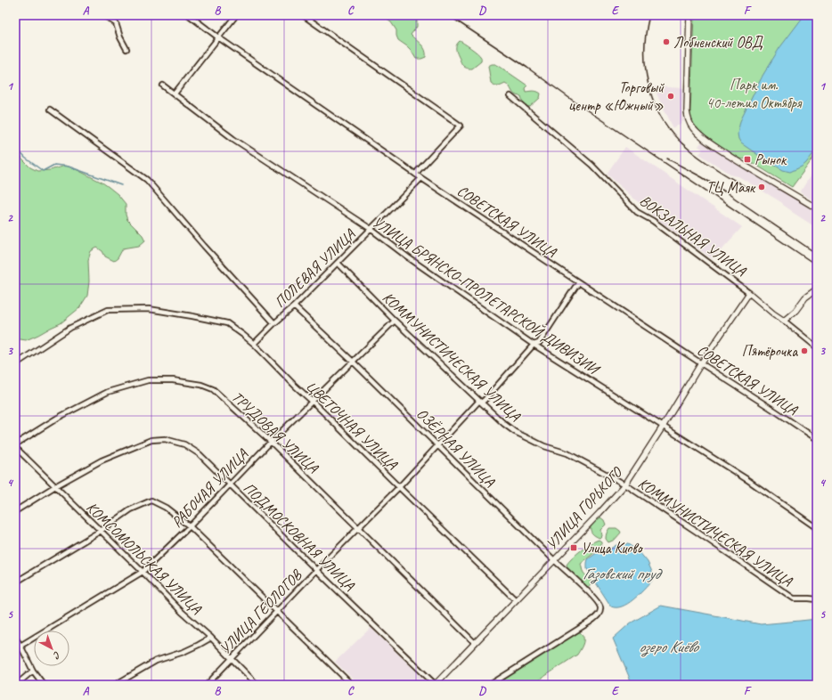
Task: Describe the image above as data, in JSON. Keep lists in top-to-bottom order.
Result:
{
  "streets": {
    "street": [
      "СОВЕТСКАЯ УЛИЦА",
      "ВОКЗАЛЬНАЯ УЛИЦА",
      "ПОЛЕВАЯ УЛИЦА",
      "УЛИЦА БРЯНСКО-ПРОЛЕТАРСКОЙ ДИВИЗИИ",
      "КОММУНИСТИЧЕСКАЯ УЛИЦА",
      "ЦВЕТОЧНАЯ УЛИЦА",
      "ТРУДОВАЯ УЛИЦА",
      "ОЗЁРНАЯ УЛИЦА",
      "РАБОЧАЯ УЛИЦА",
      "УЛИЦА ГОРЬКОГО",
      "ПОДМОСКОВНАЯ УЛИЦА",
      "КОМСОМОЛЬСКАЯ УЛИЦА",
      "УЛИЦА ГЕОЛОГОВ"
    ]
  },
  "crossings": [
    ["СОВЕТСКАЯ УЛИЦА", "ПОЛЕВАЯ УЛИЦА"],
    ["СОВЕТСКАЯ УЛИЦА", "УЛИЦА ГОРЬКОГО"],
    ["СОВЕТСКАЯ УЛИЦА", "УЛИЦА ГЕОЛОГОВ"],
    ["ВОКЗАЛЬНАЯ УЛИЦА", "УЛИЦА ГОРЬКОГО"],
    ["ПОЛЕВАЯ УЛИЦА", "УЛИЦА БРЯНСКО-ПРОЛЕТАРСКОЙ ДИВИЗИИ"],
    ["ПОЛЕВАЯ УЛИЦА", "КОММУНИСТИЧЕСКАЯ УЛИЦА"],
    ["ПОЛЕВАЯ УЛИЦА", "ЦВЕТОЧНАЯ УЛИЦА"],
    ["ПОЛЕВАЯ УЛИЦА", "ОЗЁРНАЯ УЛИЦА"],
    ["УЛИЦА БРЯНСКО-ПРОЛЕТАРСКОЙ ДИВИЗИИ", "УЛИЦА ГОРЬКОГО"],
    ["УЛИЦА БРЯНСКО-ПРОЛЕТАРСКОЙ ДИВИЗИИ", "УЛИЦА ГЕОЛОГОВ"],
    ["КОММУНИСТИЧЕСКАЯ УЛИЦА", "РАБОЧАЯ УЛИЦА"],
    ["КОММУНИСТИЧЕСКАЯ УЛИЦА", "УЛИЦА ГОРЬКОГО"],
    ["КОММУНИСТИЧЕСКАЯ УЛИЦА", "УЛИЦА ГЕОЛОГОВ"],
    ["ЦВЕТОЧНАЯ УЛИЦА", "РАБОЧАЯ УЛИЦА"],
    ["ЦВЕТОЧНАЯ УЛИЦА", "УЛИЦА ГОРЬКОГО"],
    ["ЦВЕТОЧНАЯ УЛИЦА", "УЛИЦА ГЕОЛОГОВ"],
    ["ТРУДОВАЯ УЛИЦА", "РАБОЧАЯ УЛИЦА"],
    ["ТРУДОВАЯ УЛИЦА", "УЛИЦА ГОРЬКОГО"],
    ["ТРУДОВАЯ УЛИЦА", "УЛИЦА ГЕОЛОГОВ"],
    ["ОЗЁРНАЯ УЛИЦА", "РАБОЧАЯ УЛИЦА"],
    ["ОЗЁРНАЯ УЛИЦА", "УЛИЦА ГОРЬКОГО"],
    ["ОЗЁРНАЯ УЛИЦА", "УЛИЦА ГЕОЛОГОВ"],
    ["РАБОЧАЯ УЛИЦА", "ПОДМОСКОВНАЯ УЛИЦА"],
    ["РАБОЧАЯ УЛИЦА", "КОМСОМОЛЬСКАЯ УЛИЦА"],
    ["УЛИЦА ГОРЬКОГО", "ПОДМОСКОВНАЯ УЛИЦА"],
    ["ПОДМОСКОВНАЯ УЛИЦА", "КОМСОМОЛЬСКАЯ УЛИЦА"],
    ["ПОДМОСКОВНАЯ УЛИЦА", "УЛИЦА ГЕОЛОГОВ"],
    ["КОМСОМОЛЬСКАЯ УЛИЦА", "УЛИЦА ГЕОЛОГОВ"]
  ],
  "water": ["Газовский пруд", "озеро Киёво"],
  "parks": ["Парк им. 40-летия Октября"],
  "places": {
    "other": [
      "Лобненский ОВД",
      "Торговый центр «Южный»",
      "ТЦ Маяк",
      "Пятёрочка"
    ],
    "transit": ["Рынок", "Улица Киово"]
  },
  "north": "bottom right",
  "grid": {
    "columns": [
      "A",
      "B",
      "C",
      "D",
      "E",
      "F"
    ],
    "rows": [
      "1",
      "2",
      "3",
      "4",
      "5"
    ]
  }
}
